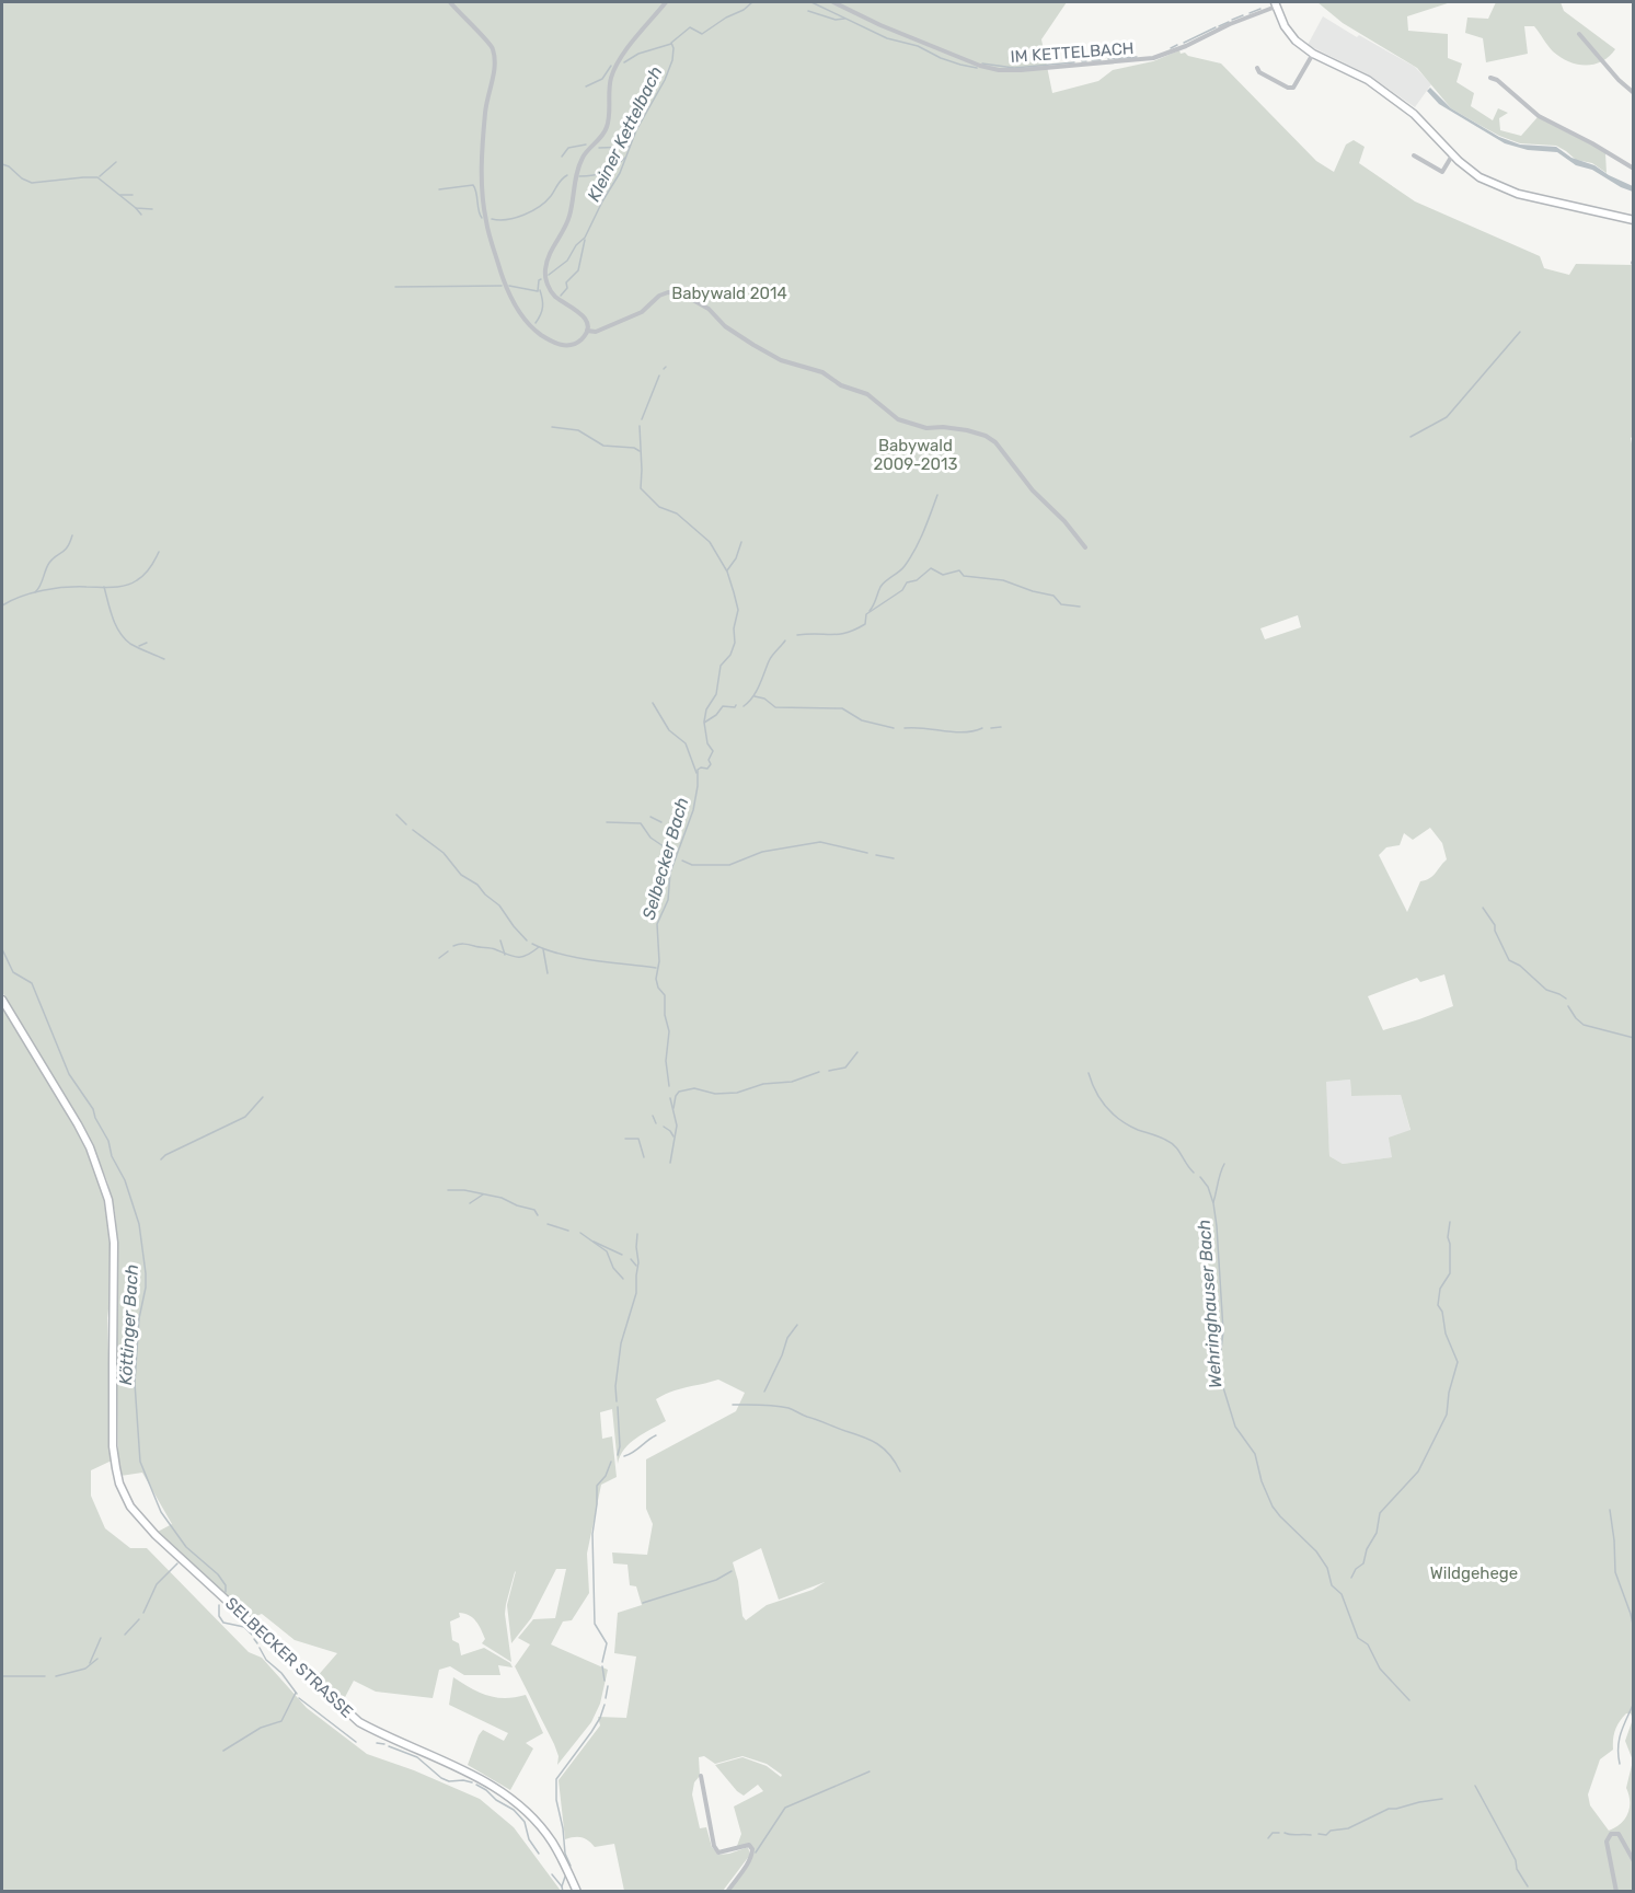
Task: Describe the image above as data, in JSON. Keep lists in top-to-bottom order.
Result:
{
  "streets": {
    "main road": ["SELBECKER STRASSE"],
    "street": ["IM KETTELBACH"]
  },
  "water": [
    "Kleiner Kettelbach",
    "Selbecker Bach",
    "Wehringhauser Bach",
    "Köttinger Bach"
  ],
  "parks": ["Babywald 2014", "Babywald 2009-2013", "Wildgehege"]
}
